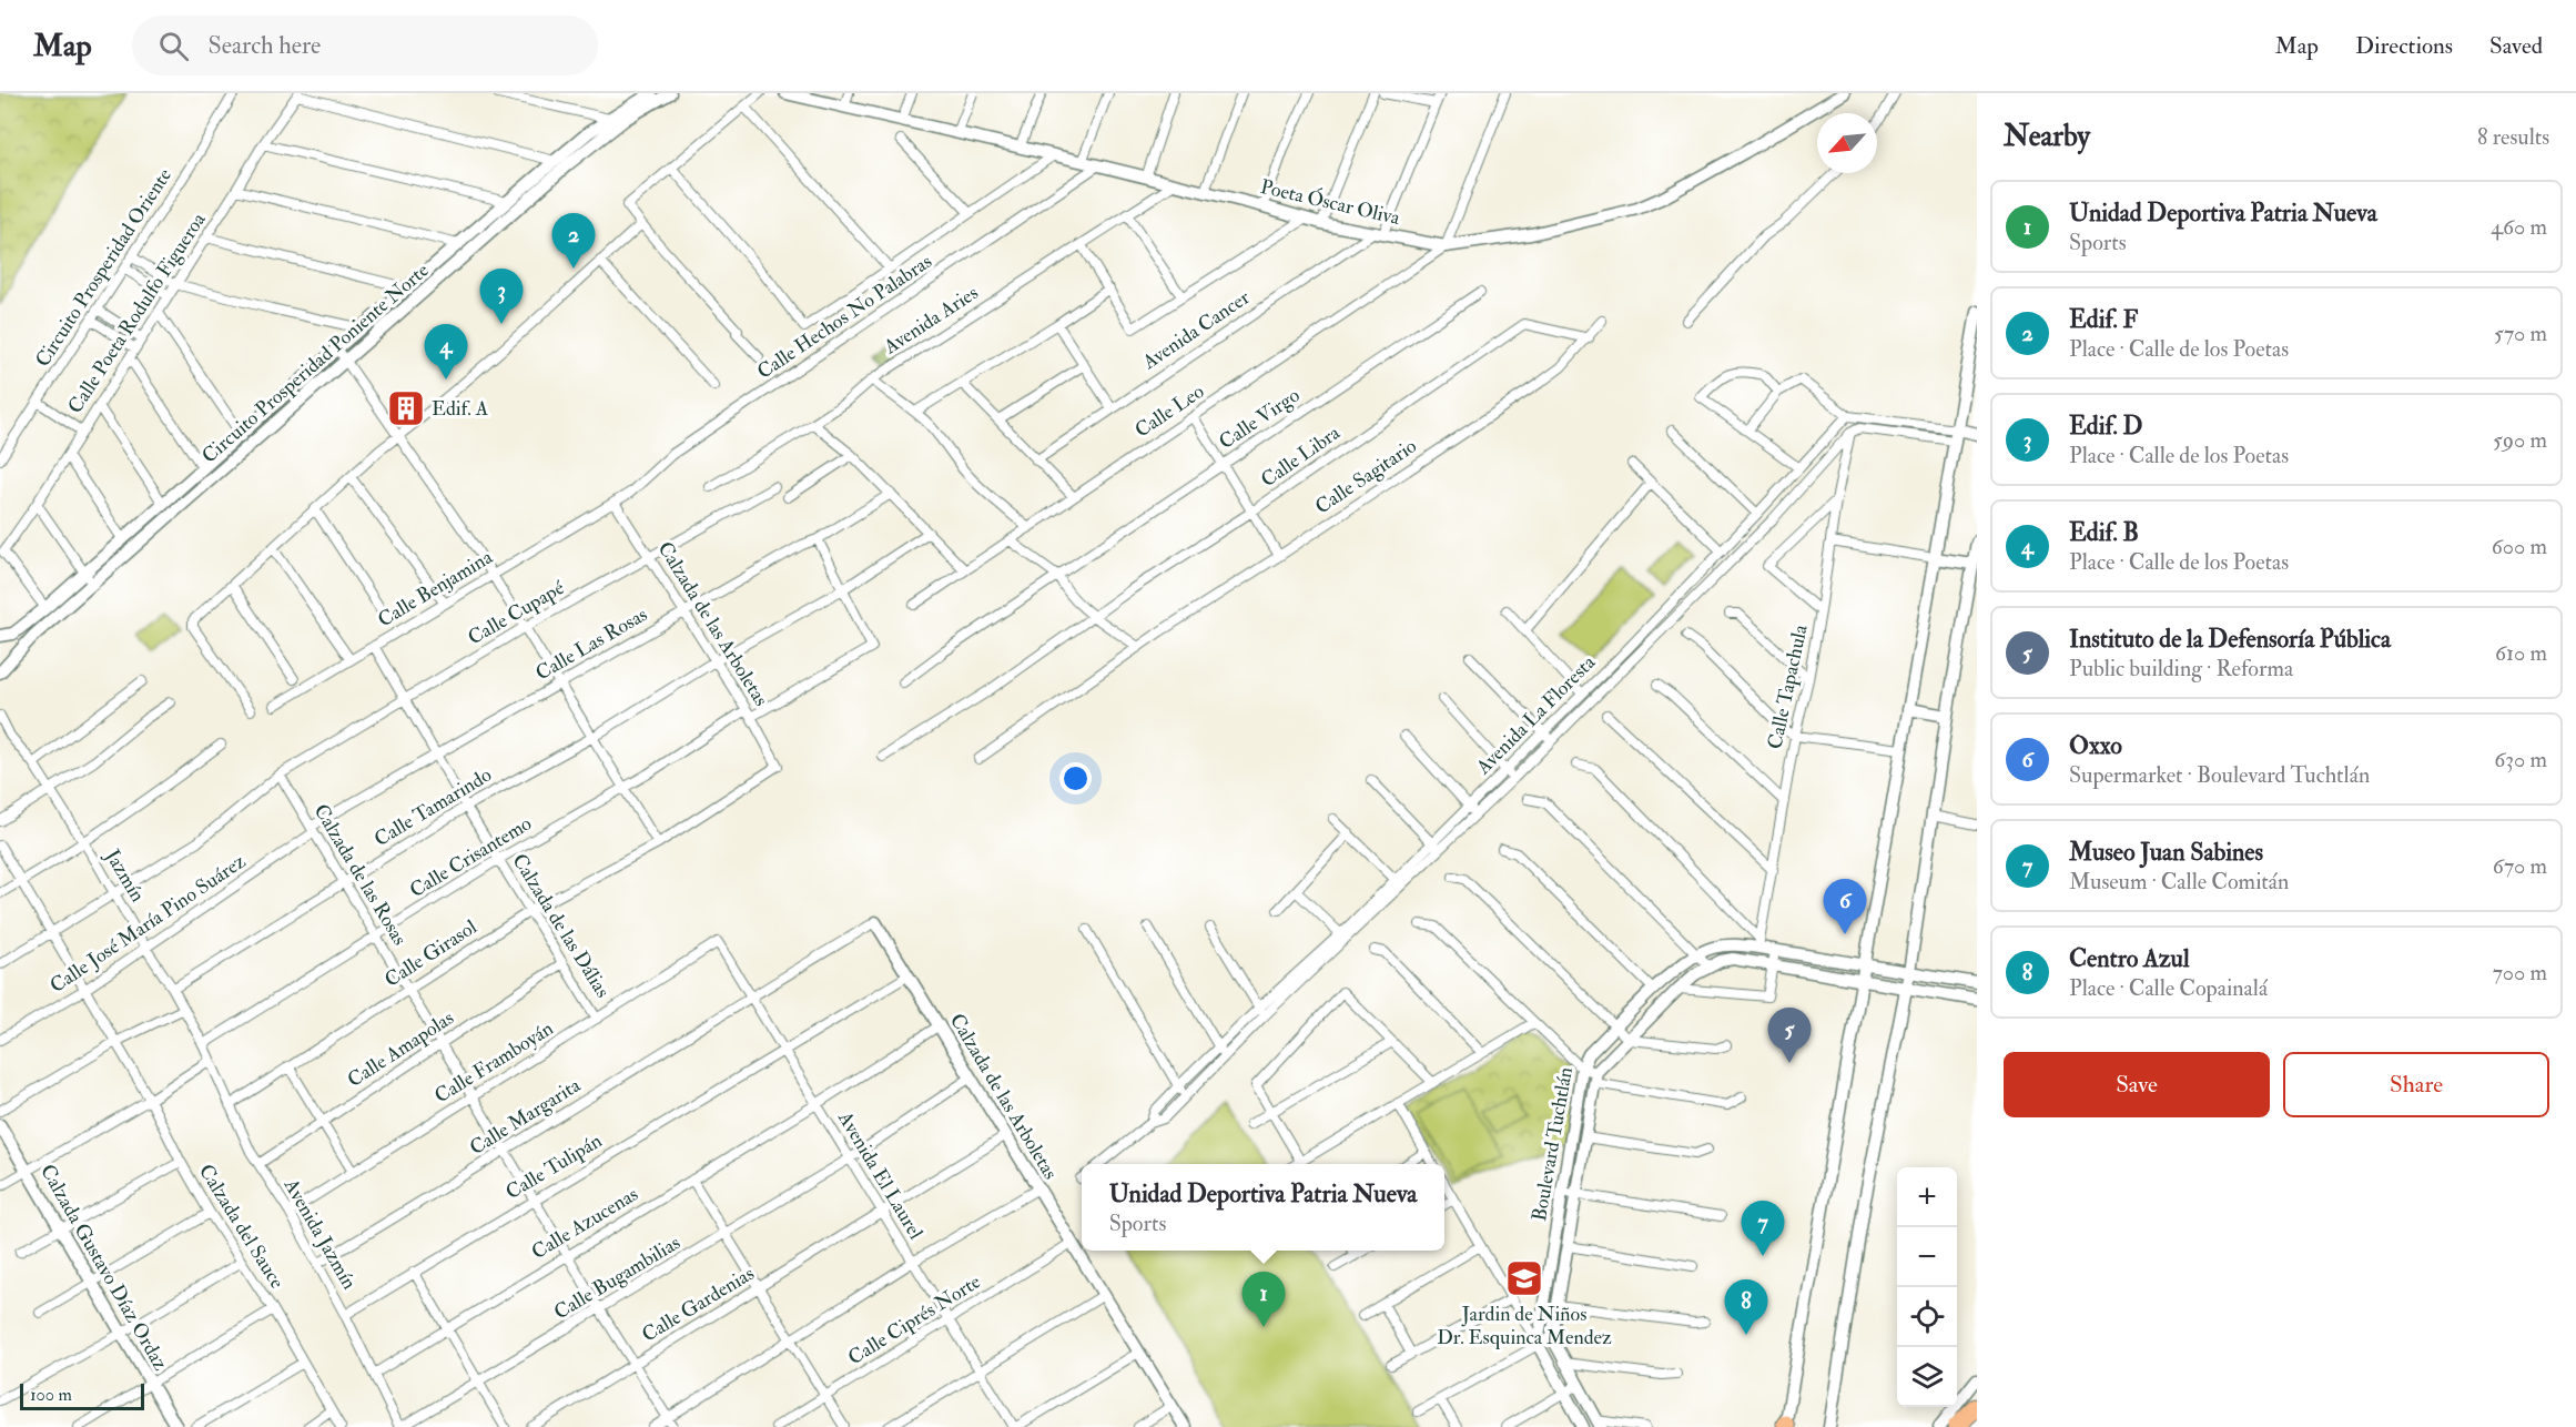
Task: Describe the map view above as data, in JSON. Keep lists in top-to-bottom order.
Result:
{
  "streets": {
    "street": [
      "Poeta Óscar Oliva",
      "Circuito Prosperidad Oriente",
      "Calle Poeta Rodulfo Figueroa",
      "Calle Hechos No Palabras",
      "Avenida Aries",
      "Avenida Cancer",
      "Circuito Prosperidad Poniente Norte",
      "Calle Leo",
      "Calle Virgo",
      "Calle Libra",
      "Calle Sagitario",
      "Calle Benjamina",
      "Calle Cupapé",
      "Calzada de las Arboletas",
      "Calle Las Rosas",
      "Calle Tapachula",
      "Avenida La Floresta",
      "Calle Tamarindo",
      "Calle Crisantemo",
      "Calzada de las Rosas",
      "Jazmín",
      "Calle José María Pino Suárez",
      "Calzada de las Dálias",
      "Calle Girasol",
      "Calle Amapolas",
      "Calle Framboyán",
      "Calle Margarita",
      "Boulevard Tuchtlán",
      "Calle Tulipán",
      "Avenida El Laurel",
      "Calle Azucenas",
      "Calzada del Sauce",
      "Avenida Jazmín",
      "Calzada Gustavo Díaz Ordaz",
      "Calle Bugambilias",
      "Calle Gardenias",
      "Calle Ciprés Norte"
    ]
  },
  "crossings": [
    ["Poeta Óscar Oliva", "Calle Hechos No Palabras"],
    ["Poeta Óscar Oliva", "Avenida Aries"],
    ["Poeta Óscar Oliva", "Avenida Cancer"],
    ["Poeta Óscar Oliva", "Calle Leo"],
    ["Calle Poeta Rodulfo Figueroa", "Circuito Prosperidad Poniente Norte"],
    ["Calle Hechos No Palabras", "Calle Benjamina"],
    ["Calle Hechos No Palabras", "Calzada de las Arboletas"],
    ["Calle Libra", "Calle Sagitario"],
    ["Calle Benjamina", "Calzada de las Arboletas"],
    ["Calle Benjamina", "Calzada de las Dálias"],
    ["Calle Cupapé", "Calzada de las Arboletas"],
    ["Calle Cupapé", "Calzada de las Rosas"],
    ["Calle Cupapé", "Jazmín"],
    ["Calle Cupapé", "Calzada de las Dálias"],
    ["Calle Cupapé", "Calzada del Sauce"],
    ["Calzada de las Arboletas", "Calle Las Rosas"],
    ["Calzada de las Arboletas", "Calle Tamarindo"],
    ["Calzada de las Arboletas", "Calle Crisantemo"],
    ["Calzada de las Arboletas", "Calle Girasol"],
    ["Calzada de las Arboletas", "Calle Margarita"],
    ["Calzada de las Arboletas", "Calle Tulipán"],
    ["Calzada de las Arboletas", "Calle Azucenas"],
    ["Calzada de las Arboletas", "Calle Bugambilias"],
    ["Calzada de las Arboletas", "Calle Gardenias"],
    ["Calzada de las Arboletas", "Calle Ciprés Norte"],
    ["Calle Las Rosas", "Calzada de las Rosas"],
    ["Calle Las Rosas", "Calle José María Pino Suárez"],
    ["Calle Las Rosas", "Calzada de las Dálias"],
    ["Calle Tapachula", "Avenida La Floresta"],
    ["Calle Tapachula", "Boulevard Tuchtlán"],
    ["Calle Tamarindo", "Calle Crisantemo"],
    ["Calle Tamarindo", "Calzada de las Rosas"],
    ["Calle Tamarindo", "Jazmín"],
    ["Calle Tamarindo", "Calzada de las Dálias"],
    ["Calle Crisantemo", "Calzada de las Rosas"],
    ["Calle Crisantemo", "Jazmín"],
    ["Calle Crisantemo", "Calzada de las Dálias"],
    ["Calzada de las Rosas", "Calle José María Pino Suárez"],
    ["Calzada de las Rosas", "Calle Girasol"],
    ["Calzada de las Rosas", "Calle Amapolas"],
    ["Calzada de las Rosas", "Calle Framboyán"],
    ["Calzada de las Rosas", "Calle Margarita"],
    ["Calzada de las Rosas", "Calle Tulipán"],
    ["Calzada de las Rosas", "Calle Azucenas"],
    ["Calzada de las Rosas", "Calle Bugambilias"],
    ["Calzada de las Rosas", "Calle Gardenias"],
    ["Jazmín", "Calle José María Pino Suárez"],
    ["Jazmín", "Avenida Jazmín"],
    ["Calle José María Pino Suárez", "Calzada del Sauce"],
    ["Calzada de las Dálias", "Calle Girasol"],
    ["Calzada de las Dálias", "Calle Amapolas"],
    ["Calzada de las Dálias", "Calle Framboyán"],
    ["Calle Girasol", "Avenida Jazmín"],
    ["Calle Amapolas", "Avenida Jazmín"],
    ["Calle Framboyán", "Avenida El Laurel"],
    ["Calle Framboyán", "Avenida Jazmín"],
    ["Calle Margarita", "Avenida El Laurel"],
    ["Calle Margarita", "Avenida Jazmín"],
    ["Calle Tulipán", "Avenida El Laurel"],
    ["Calle Tulipán", "Avenida Jazmín"],
    ["Avenida El Laurel", "Calle Azucenas"],
    ["Avenida El Laurel", "Calle Bugambilias"],
    ["Avenida El Laurel", "Calle Gardenias"],
    ["Avenida El Laurel", "Calle Ciprés Norte"],
    ["Calle Azucenas", "Avenida Jazmín"],
    ["Avenida Jazmín", "Calle Bugambilias"]
  ],
  "places": {
    "building": ["Edif. A"],
    "school or university": ["Jardin de Niños Dr. Esquinca Mendez"]
  },
  "scale_bar": "100 m",
  "north": "bottom left",
  "page": {
    "header": "Map",
    "search": "Search here",
    "nav": ["Map", "Directions", "Saved"],
    "heading": ["Nearby", "8 results"],
    "list": [
      {
        "mark": "1",
        "name": "Unidad Deportiva Patria Nueva",
        "note": "Sports",
        "value": "460 m"
      },
      {
        "mark": "2",
        "name": "Edif. F",
        "note": "Place · Calle de los Poetas",
        "value": "570 m"
      },
      {
        "mark": "3",
        "name": "Edif. D",
        "note": "Place · Calle de los Poetas",
        "value": "590 m"
      },
      {
        "mark": "4",
        "name": "Edif. B",
        "note": "Place · Calle de los Poetas",
        "value": "600 m"
      },
      {
        "mark": "5",
        "name": "Instituto de la Defensoría Pública",
        "note": "Public building · Reforma",
        "value": "610 m"
      },
      {
        "mark": "6",
        "name": "Oxxo",
        "note": "Supermarket · Boulevard Tuchtlán",
        "value": "630 m"
      },
      {
        "mark": "7",
        "name": "Museo Juan Sabines",
        "note": "Museum · Calle Comitán",
        "value": "670 m"
      },
      {
        "mark": "8",
        "name": "Centro Azul",
        "note": "Place · Calle Copainalá",
        "value": "700 m"
      }
    ],
    "pins": [
      "2",
      "3",
      "4",
      "6",
      "5",
      "7",
      "1",
      "8"
    ],
    "buttons": ["Save", "Share"],
    "popup": ["Unidad Deportiva Patria Nueva", "Sports"],
    "map_buttons": ["+", "−"],
    "scale": "100 m"
  }
}
